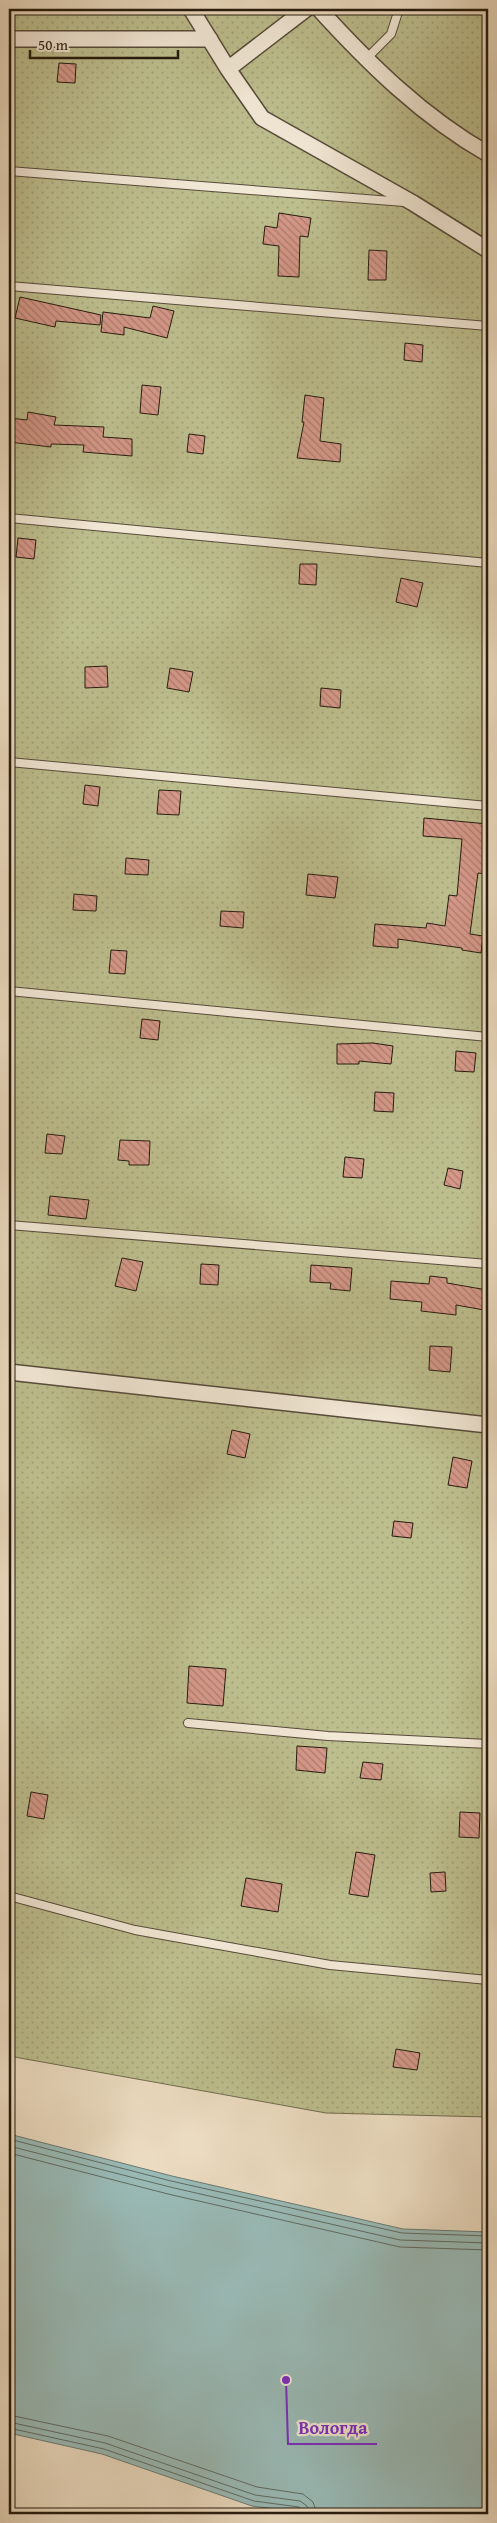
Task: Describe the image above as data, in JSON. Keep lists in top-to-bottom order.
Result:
{
  "places": ["Вологда"],
  "scale_bar": "50 m"
}
